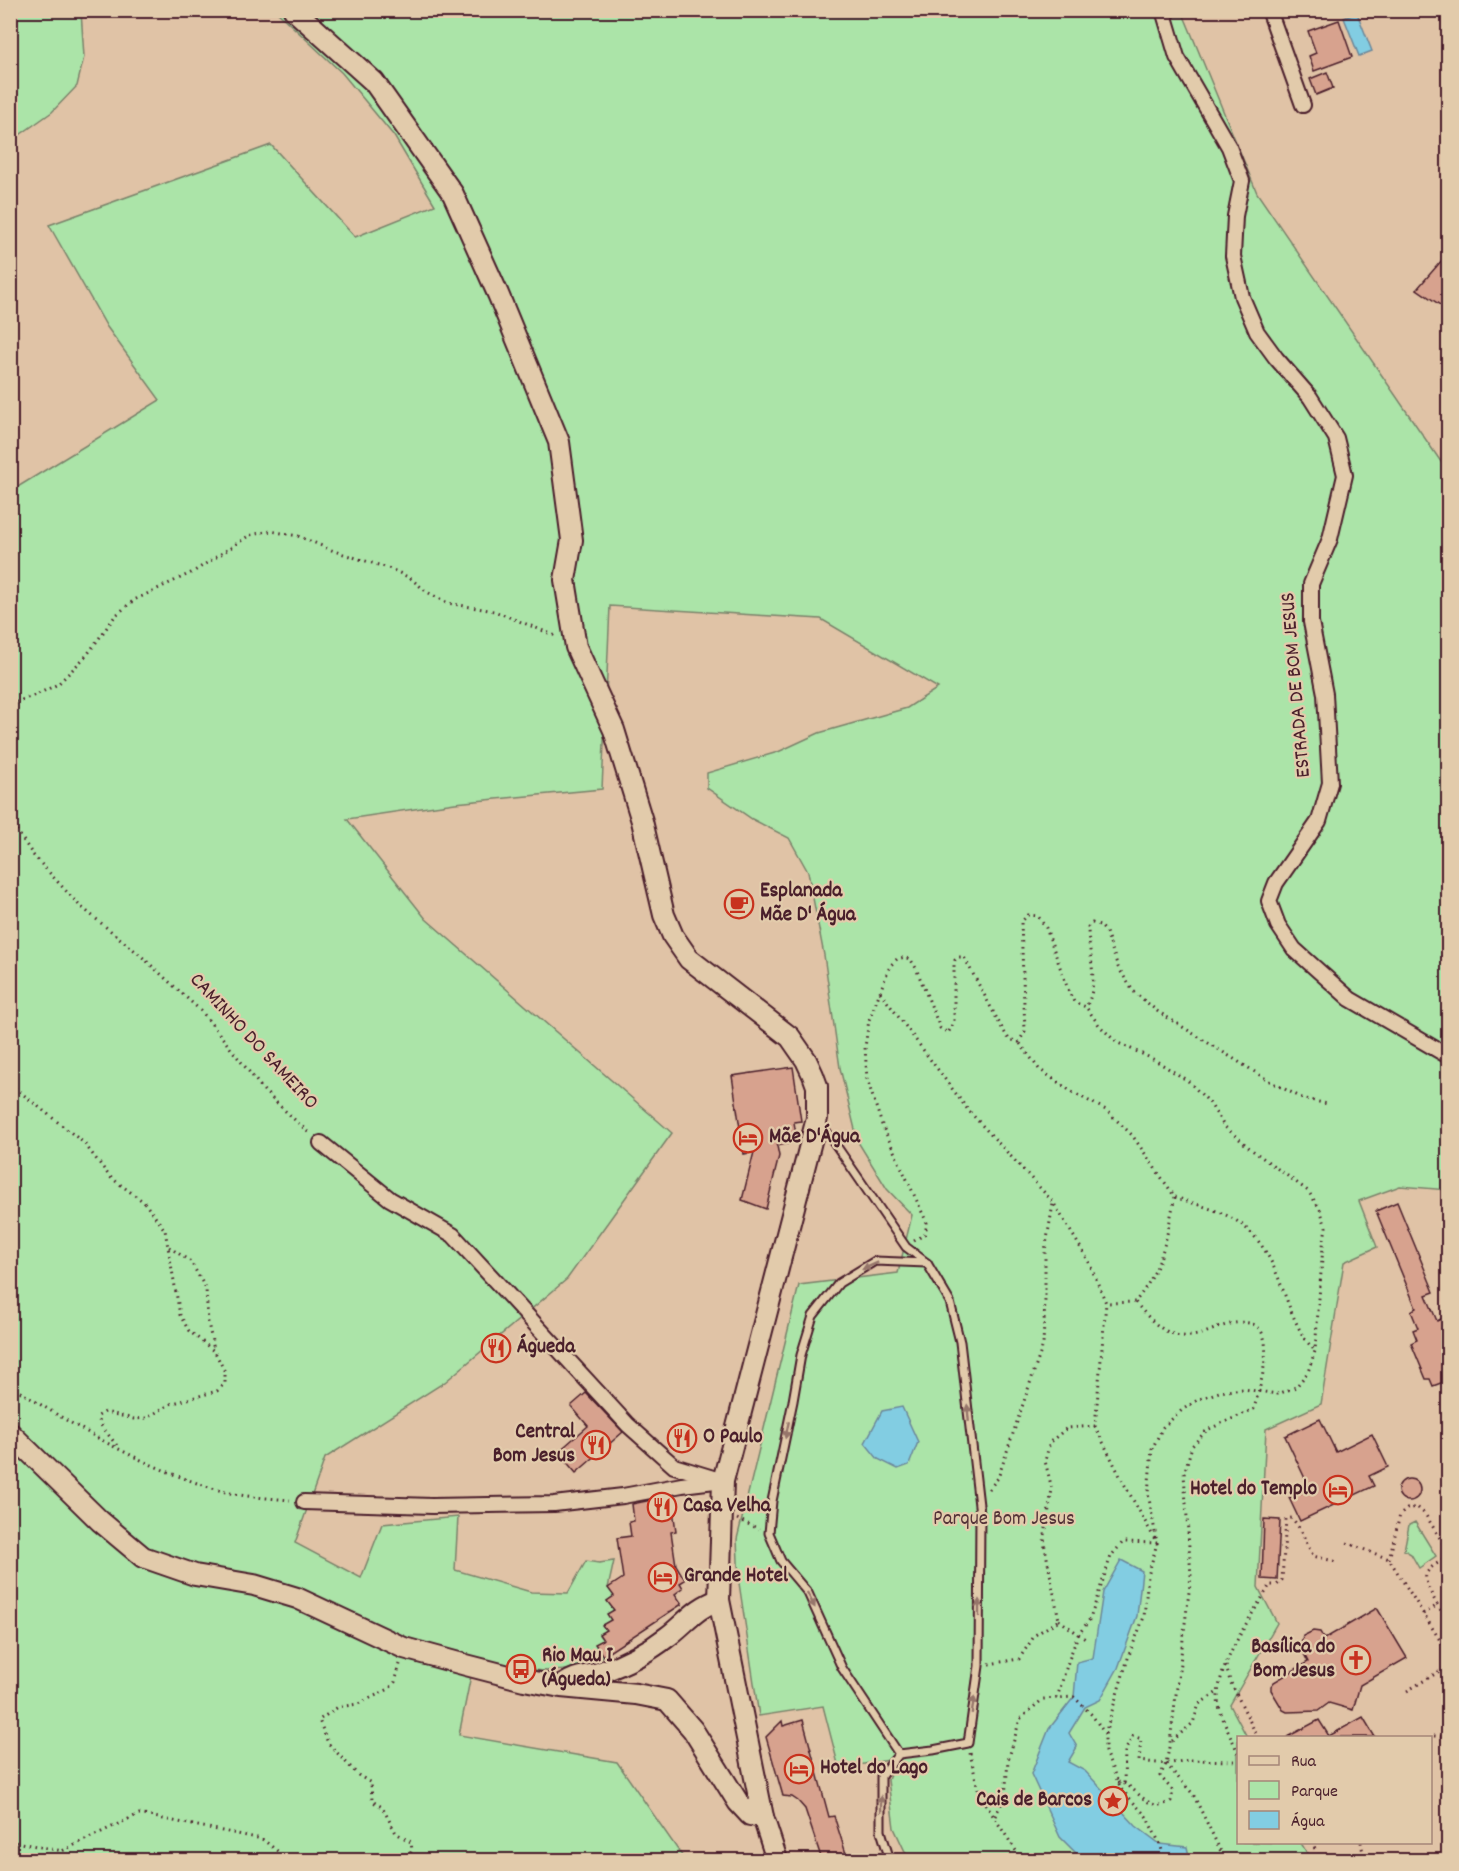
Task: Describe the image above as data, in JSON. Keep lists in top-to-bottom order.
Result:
{
  "streets": {
    "street": ["ESTRADA DE BOM JESUS"],
    "path": ["CAMINHO DO SAMEIRO"]
  },
  "parks": ["Parque Bom Jesus"],
  "places": {
    "cafe": ["Esplanada Mãe D' Água"],
    "hotel": [
      "Mãe D'Água",
      "Hotel do Templo",
      "Grande Hotel",
      "Hotel do Lago"
    ],
    "restaurant": [
      "Águeda",
      "O Paulo",
      "Central Bom Jesus",
      "Casa Velha"
    ],
    "church": ["Basílica do Bom Jesus"],
    "bus stop": ["Rio Mau I (Águeda)"],
    "place": ["Cais de Barcos"]
  },
  "legend": ["Rua", "Parque", "Água"]
}
